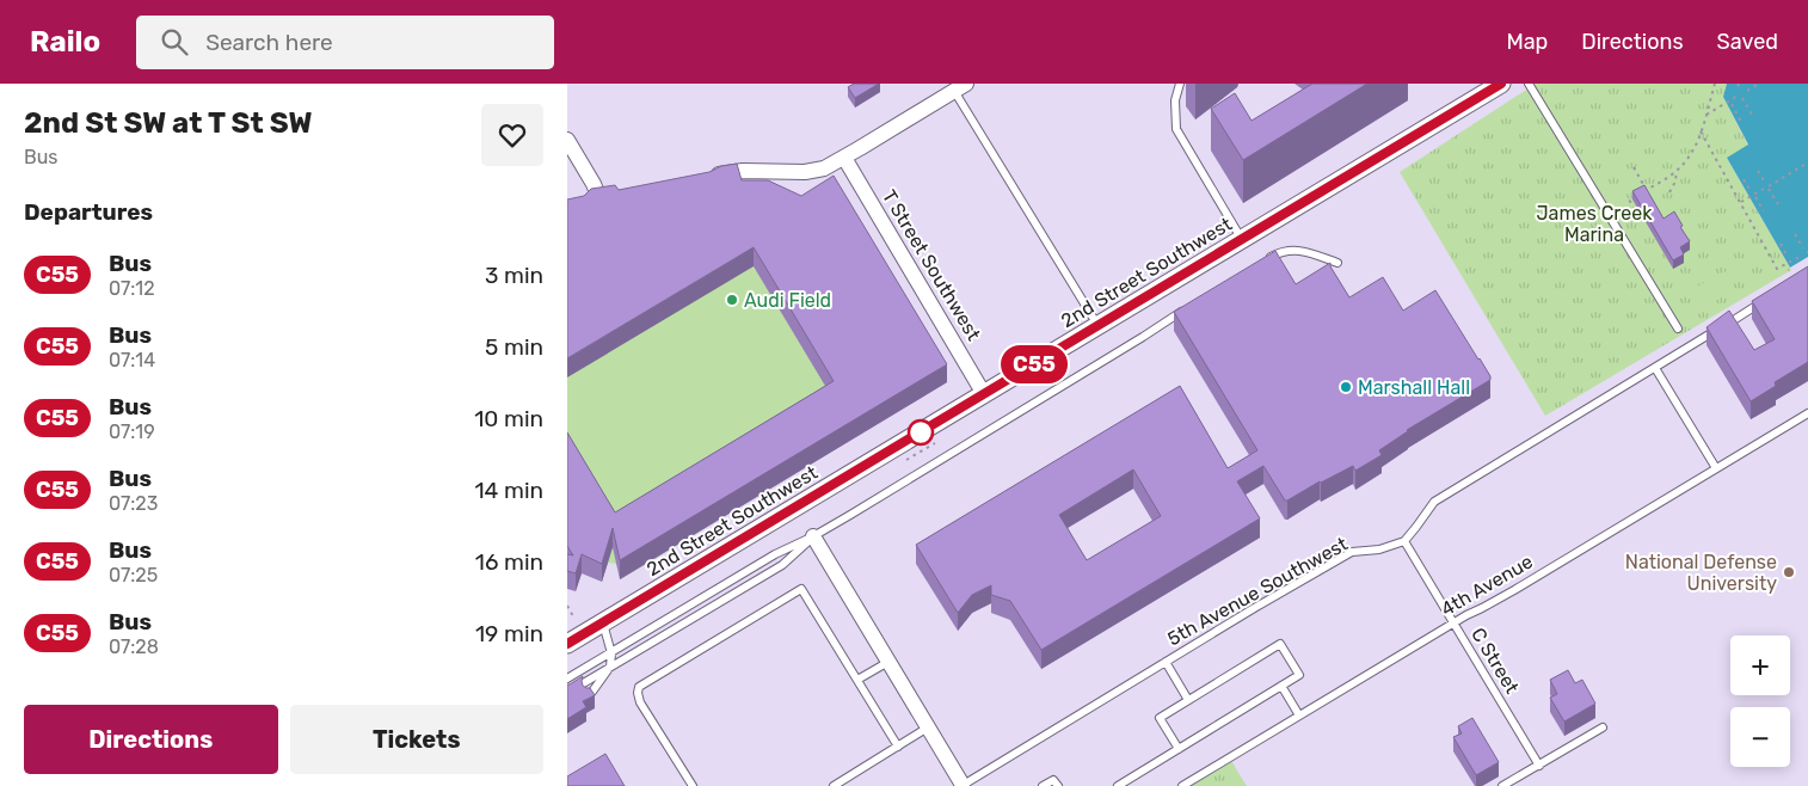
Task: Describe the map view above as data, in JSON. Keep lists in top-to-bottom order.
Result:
{
  "streets": {
    "street": ["T Street Southwest", "2nd Street Southwest"],
    "lane": ["4th Avenue", "5th Avenue Southwest", "C Street"]
  },
  "crossings": [
    ["T Street Southwest", "2nd Street Southwest"],
    ["4th Avenue", "C Street"],
    ["5th Avenue Southwest", "C Street"]
  ],
  "parks": ["James Creek Marina"],
  "places": ["Audi Field", "Marshall Hall", "National Defense University"],
  "lines": ["bus line C55"],
  "page": {
    "header": "Railo",
    "search": "Search here",
    "nav": ["Map", "Directions", "Saved"],
    "heading": [
      ["2nd St SW at T St SW", "Bus"],
      "Departures"
    ],
    "on_map": "C55",
    "list": [
      {
        "mark": "C55",
        "name": "Bus",
        "note": "07:12",
        "value": "3 min"
      },
      {
        "mark": "C55",
        "name": "Bus",
        "note": "07:14",
        "value": "5 min"
      },
      {
        "mark": "C55",
        "name": "Bus",
        "note": "07:19",
        "value": "10 min"
      },
      {
        "mark": "C55",
        "name": "Bus",
        "note": "07:23",
        "value": "14 min"
      },
      {
        "mark": "C55",
        "name": "Bus",
        "note": "07:25",
        "value": "16 min"
      },
      {
        "mark": "C55",
        "name": "Bus",
        "note": "07:28",
        "value": "19 min"
      }
    ],
    "map_buttons": ["+", "−"],
    "buttons": ["Directions", "Tickets"]
  }
}
